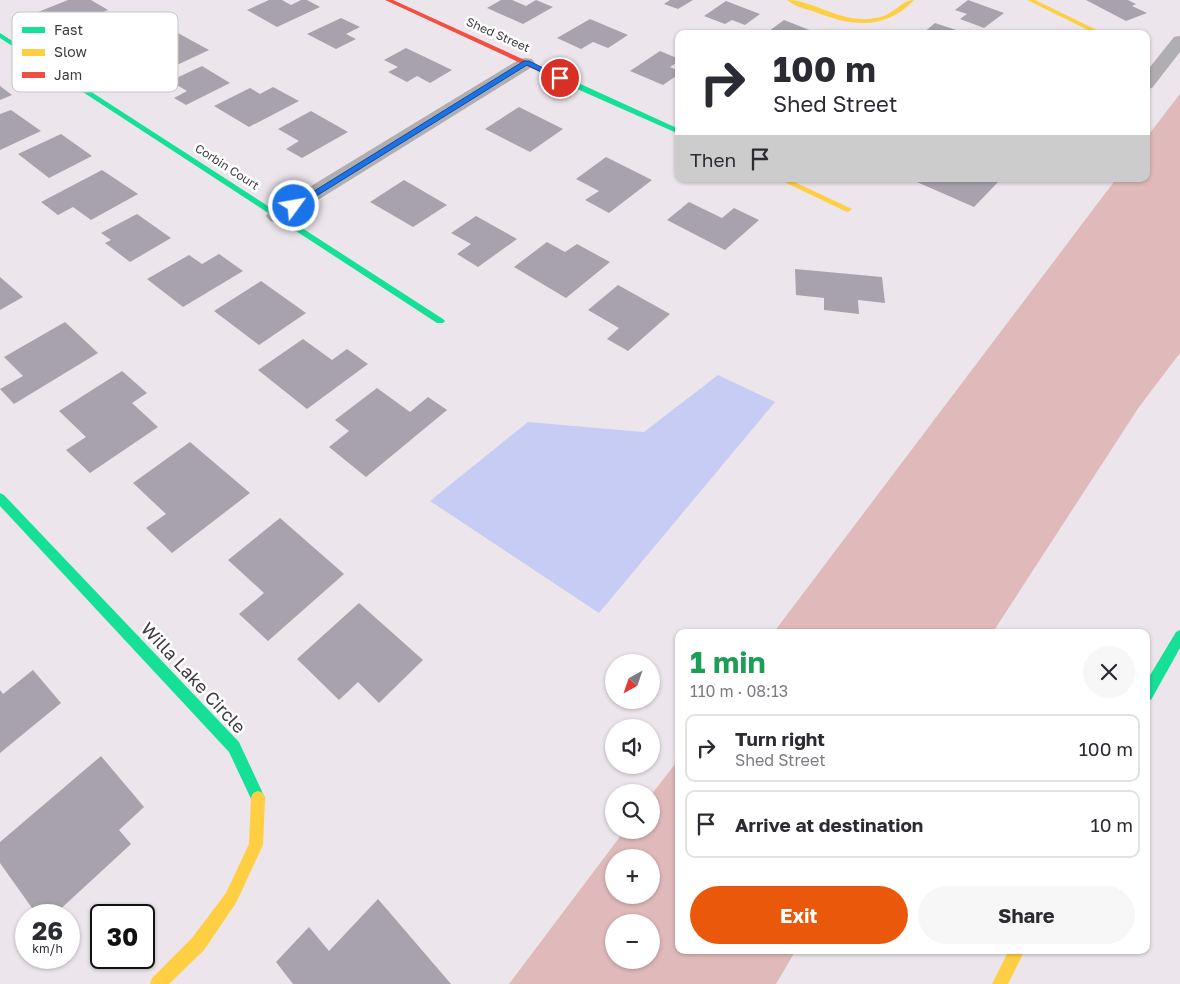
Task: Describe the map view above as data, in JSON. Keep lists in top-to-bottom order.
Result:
{
  "streets": {
    "main road": ["Shed Street", "Corbin Court", "Willa Lake Circle"]
  },
  "legend": ["Fast", "Slow", "Jam"],
  "north": "bottom left",
  "page": {
    "turn": ["100 m", "Shed Street"],
    "then": "Then",
    "heading": ["1 min", "110 m · 08:13"],
    "map_buttons": ["+", "−"],
    "list": [
      {
        "name": "Turn right",
        "note": "Shed Street",
        "value": "100 m"
      },
      {
        "name": "Arrive at destination",
        "value": "10 m"
      }
    ],
    "buttons": ["Exit", "Share"],
    "speed": "26 km/h",
    "limit": "30"
  }
}
